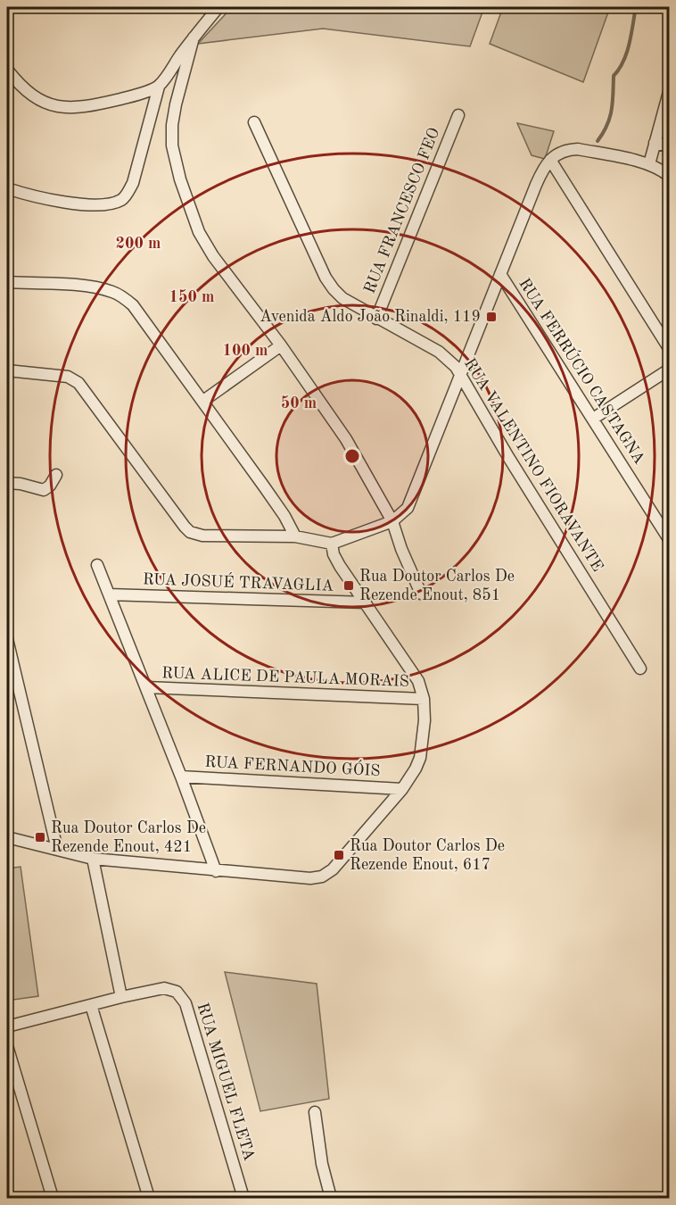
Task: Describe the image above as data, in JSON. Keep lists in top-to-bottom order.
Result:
{
  "streets": {
    "street": [
      "RUA FRANCESCO FEO",
      "RUA FERRÚCIO CASTAGNA",
      "RUA VALENTINO FIORAVANTE",
      "RUA JOSUÉ TRAVAGLIA",
      "RUA ALICE DE PAULA MORAIS",
      "RUA FERNANDO GÓIS",
      "RUA MIGUEL FLETA"
    ]
  },
  "crossings": [
    ["RUA FRANCESCO FEO", "RUA VALENTINO FIORAVANTE"]
  ],
  "places": {
    "transit": [
      "Avenida Aldo João Rinaldi, 119",
      "Rua Doutor Carlos De Rezende Enout, 851",
      "Rua Doutor Carlos De Rezende Enout, 421",
      "Rua Doutor Carlos De Rezende Enout, 617"
    ]
  },
  "rings": [
    "200 m",
    "150 m",
    "100 m",
    "50 m"
  ]
}
